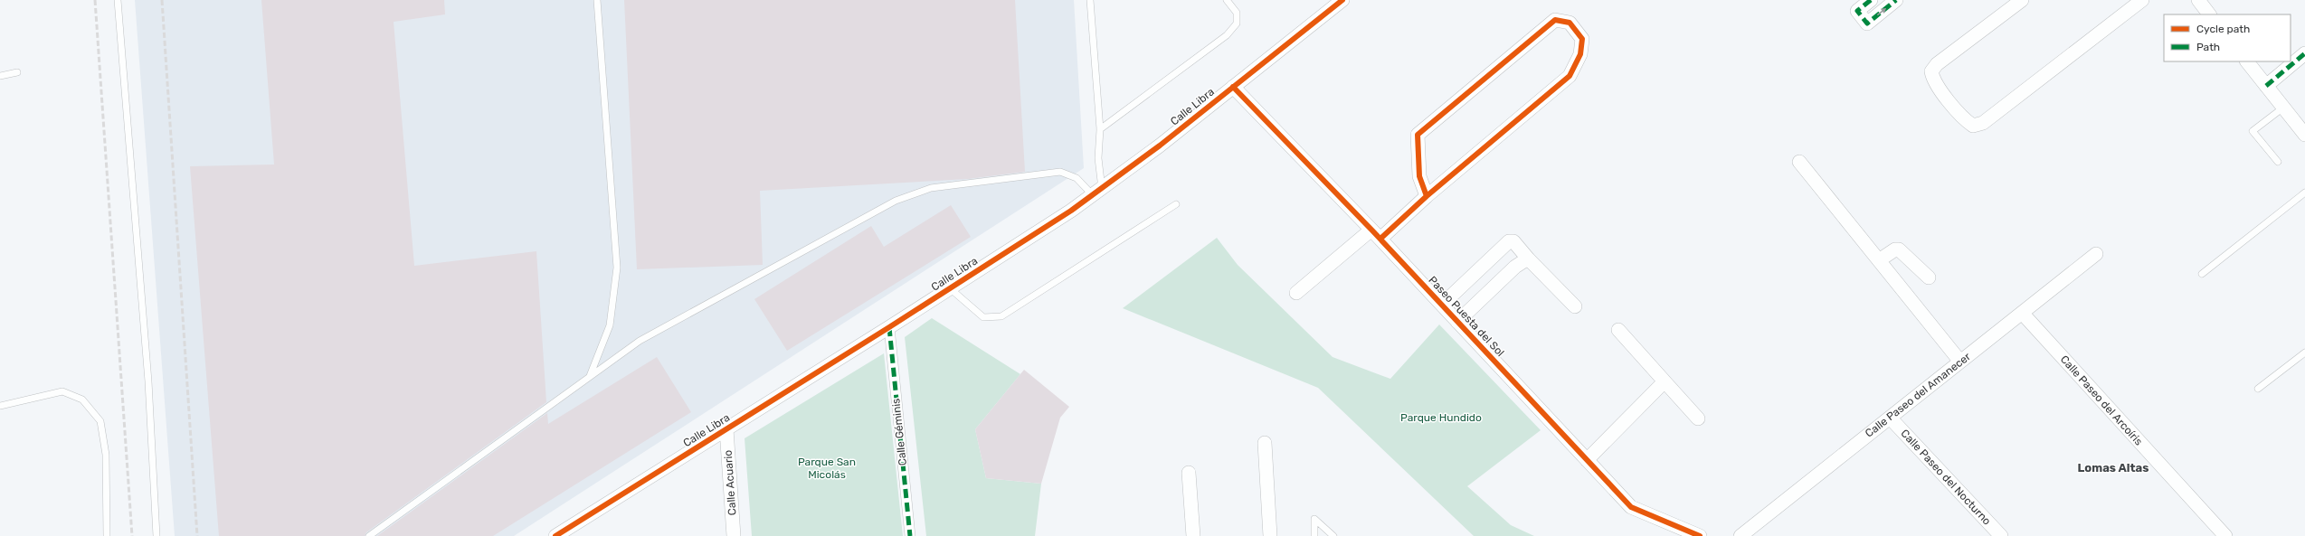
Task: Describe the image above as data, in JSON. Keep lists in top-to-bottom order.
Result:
{
  "streets": {
    "street": [
      "Calle Libra",
      "Paseo Puesta del Sol",
      "Calle Paseo del Amanecer",
      "Calle Paseo del Arcoíris",
      "Calle Géminis",
      "Calle Paseo del Nocturno",
      "Calle Acuario"
    ]
  },
  "crossings": [
    ["Calle Libra", "Paseo Puesta del Sol"],
    ["Calle Libra", "Calle Géminis"],
    ["Calle Libra", "Calle Acuario"],
    ["Calle Paseo del Amanecer", "Calle Paseo del Arcoíris"],
    ["Calle Paseo del Amanecer", "Calle Paseo del Nocturno"]
  ],
  "districts": ["Lomas Altas"],
  "parks": ["Parque Hundido", "Parque San Micolás"],
  "legend": ["Cycle path", "Path"]
}
